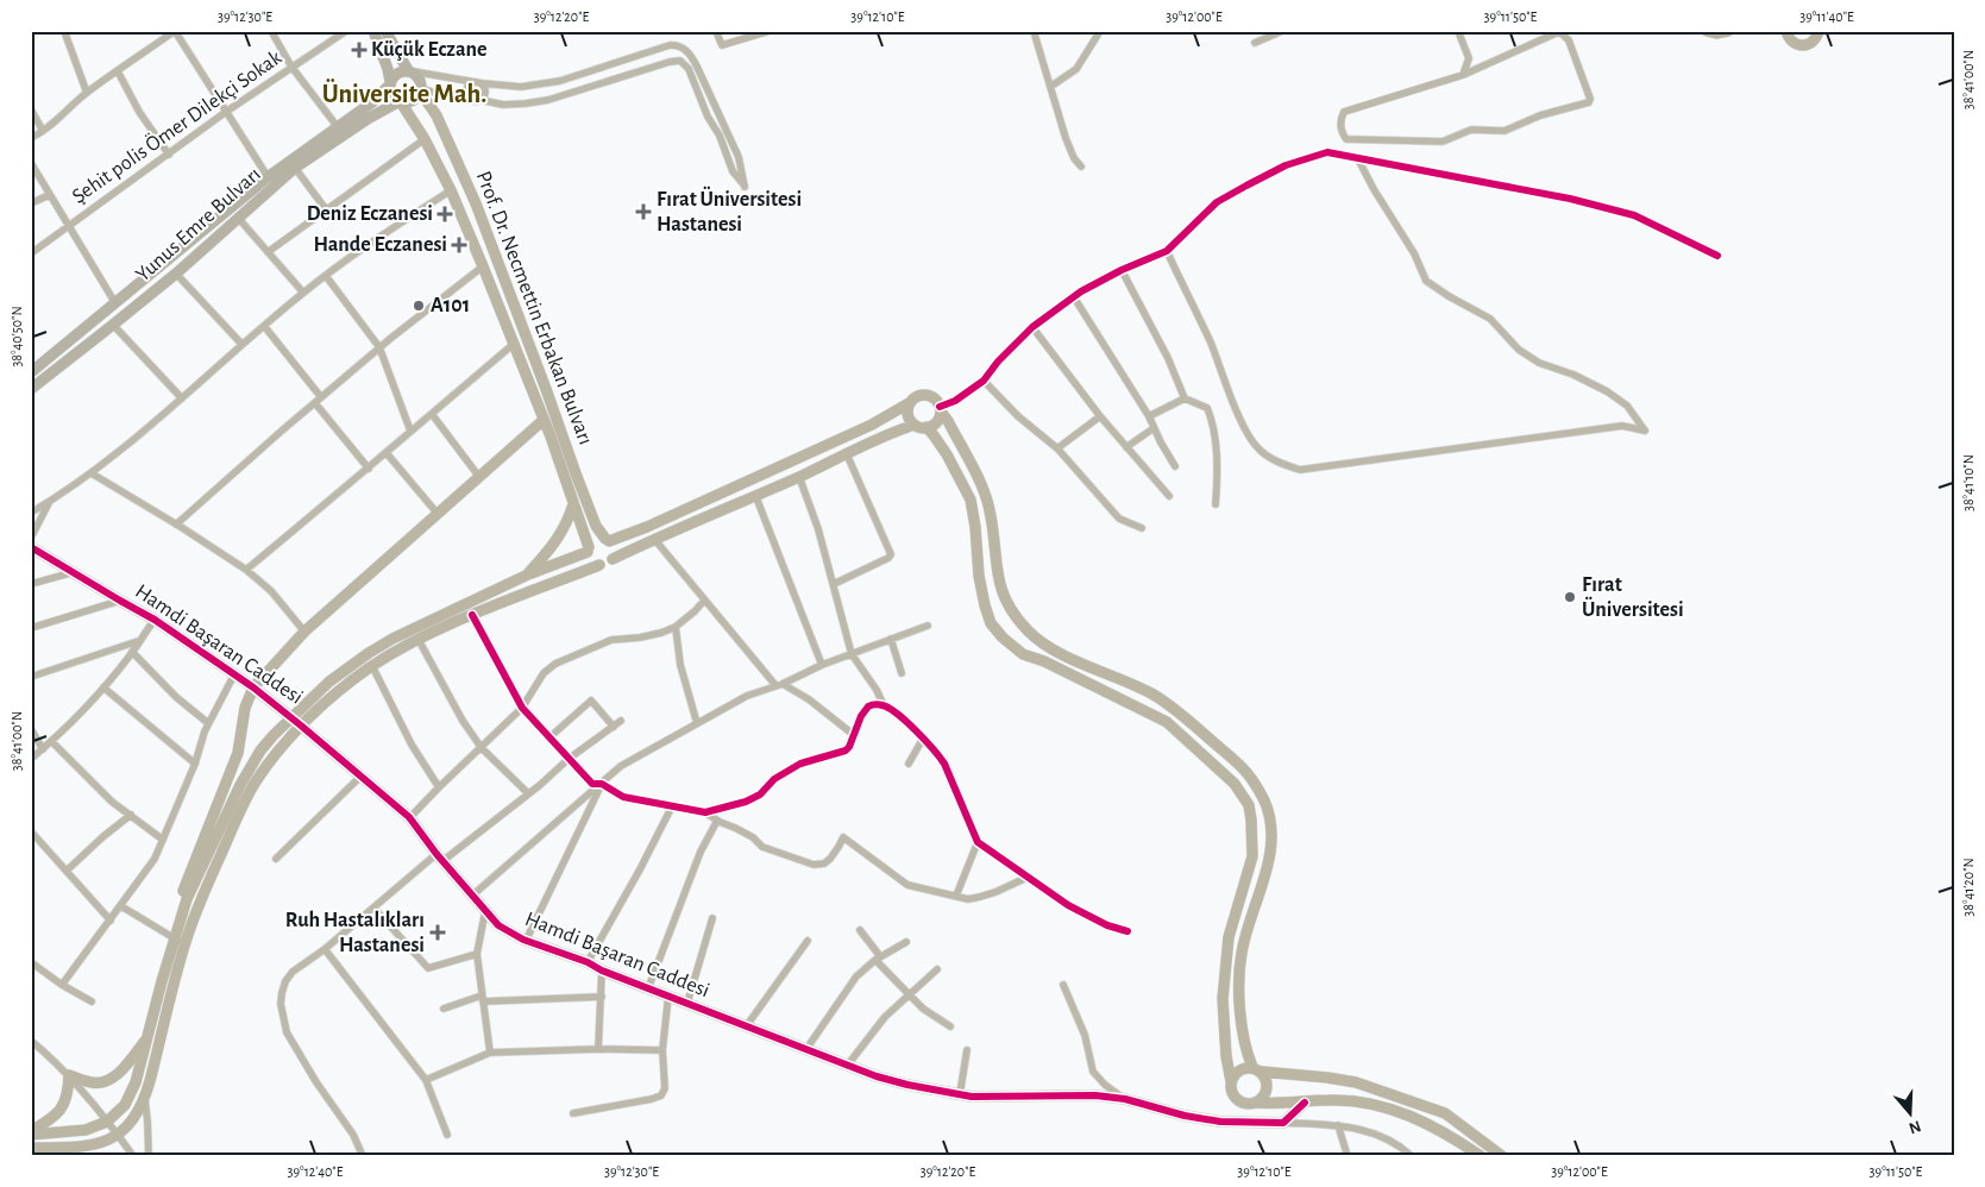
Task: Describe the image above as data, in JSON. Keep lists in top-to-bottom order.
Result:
{
  "streets": {
    "main road": ["Yunus Emre Bulvarı", "Prof. Dr. Necmettin Erbakan Bulvarı", "Hamdi Başaran Caddesi"],
    "street": ["Şehit polis Ömer Dilekçi Sokak"]
  },
  "crossings": [
    ["Yunus Emre Bulvarı", "Prof. Dr. Necmettin Erbakan Bulvarı"]
  ],
  "districts": ["Üniversite Mah."],
  "places": {
    "health": [
      "Küçük Eczane",
      "Fırat Üniversitesi Hastanesi",
      "Deniz Eczanesi",
      "Hande Eczanesi",
      "Ruh Hastalıkları Hastanesi"
    ],
    "other": ["A101", "Fırat Üniversitesi"]
  },
  "north": "bottom",
  "coordinates": [
    "39°12'30\"E",
    "39°12'20\"E",
    "39°12'10\"E",
    "39°12'00\"E",
    "39°11'50\"E",
    "39°11'40\"E",
    "38°41'00\"N",
    "38°40'50\"N",
    "38°41'10\"N",
    "38°41'20\"N",
    "39°12'40\"E"
  ]
}
